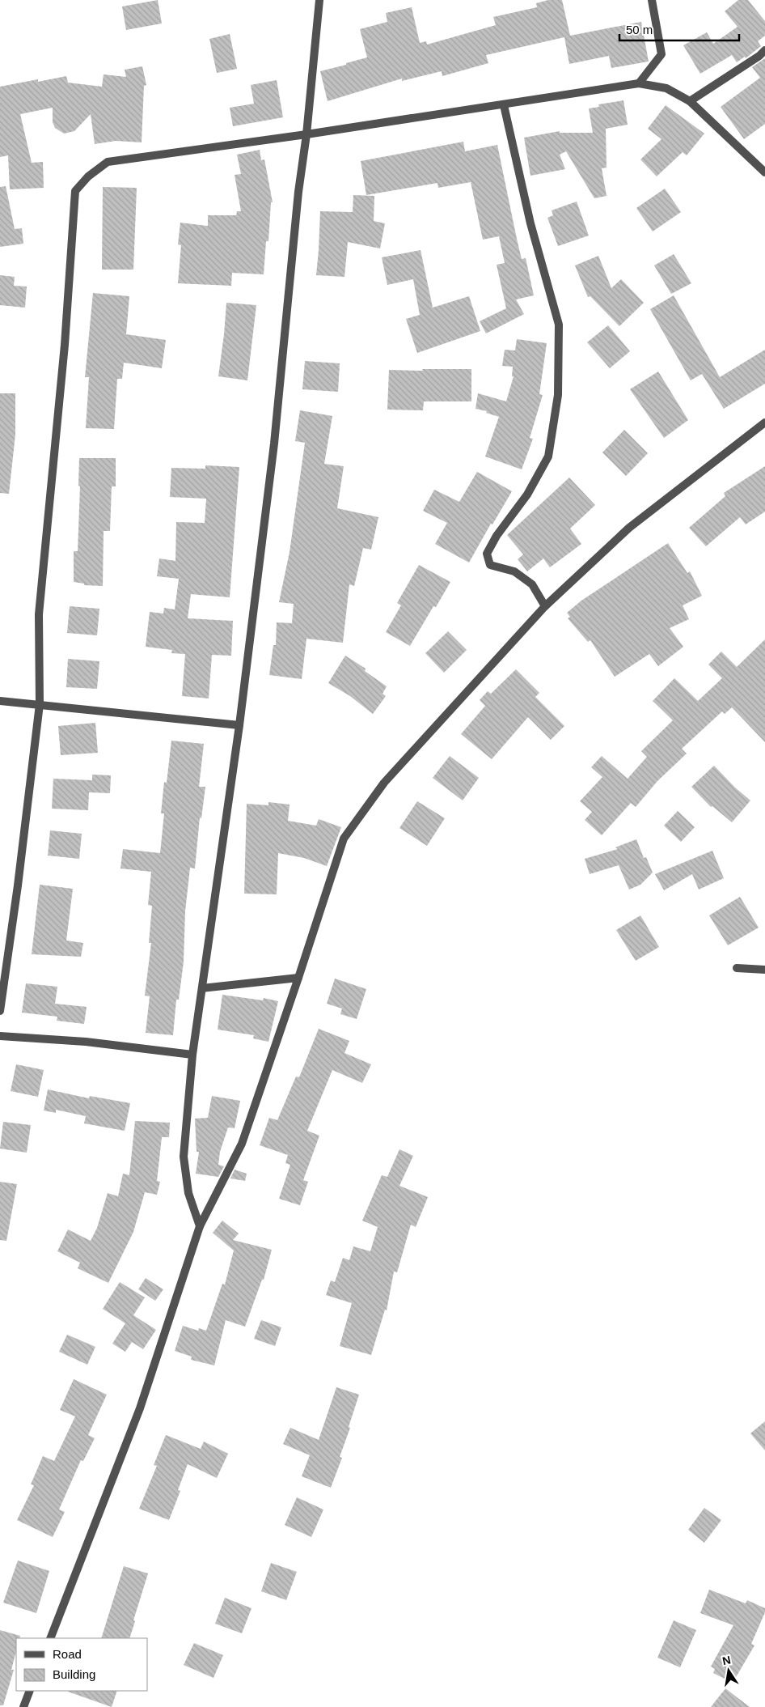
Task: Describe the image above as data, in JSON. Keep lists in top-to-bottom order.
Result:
{
  "legend": ["Road", "Building"],
  "scale_bar": "50 m",
  "north": "top"
}
